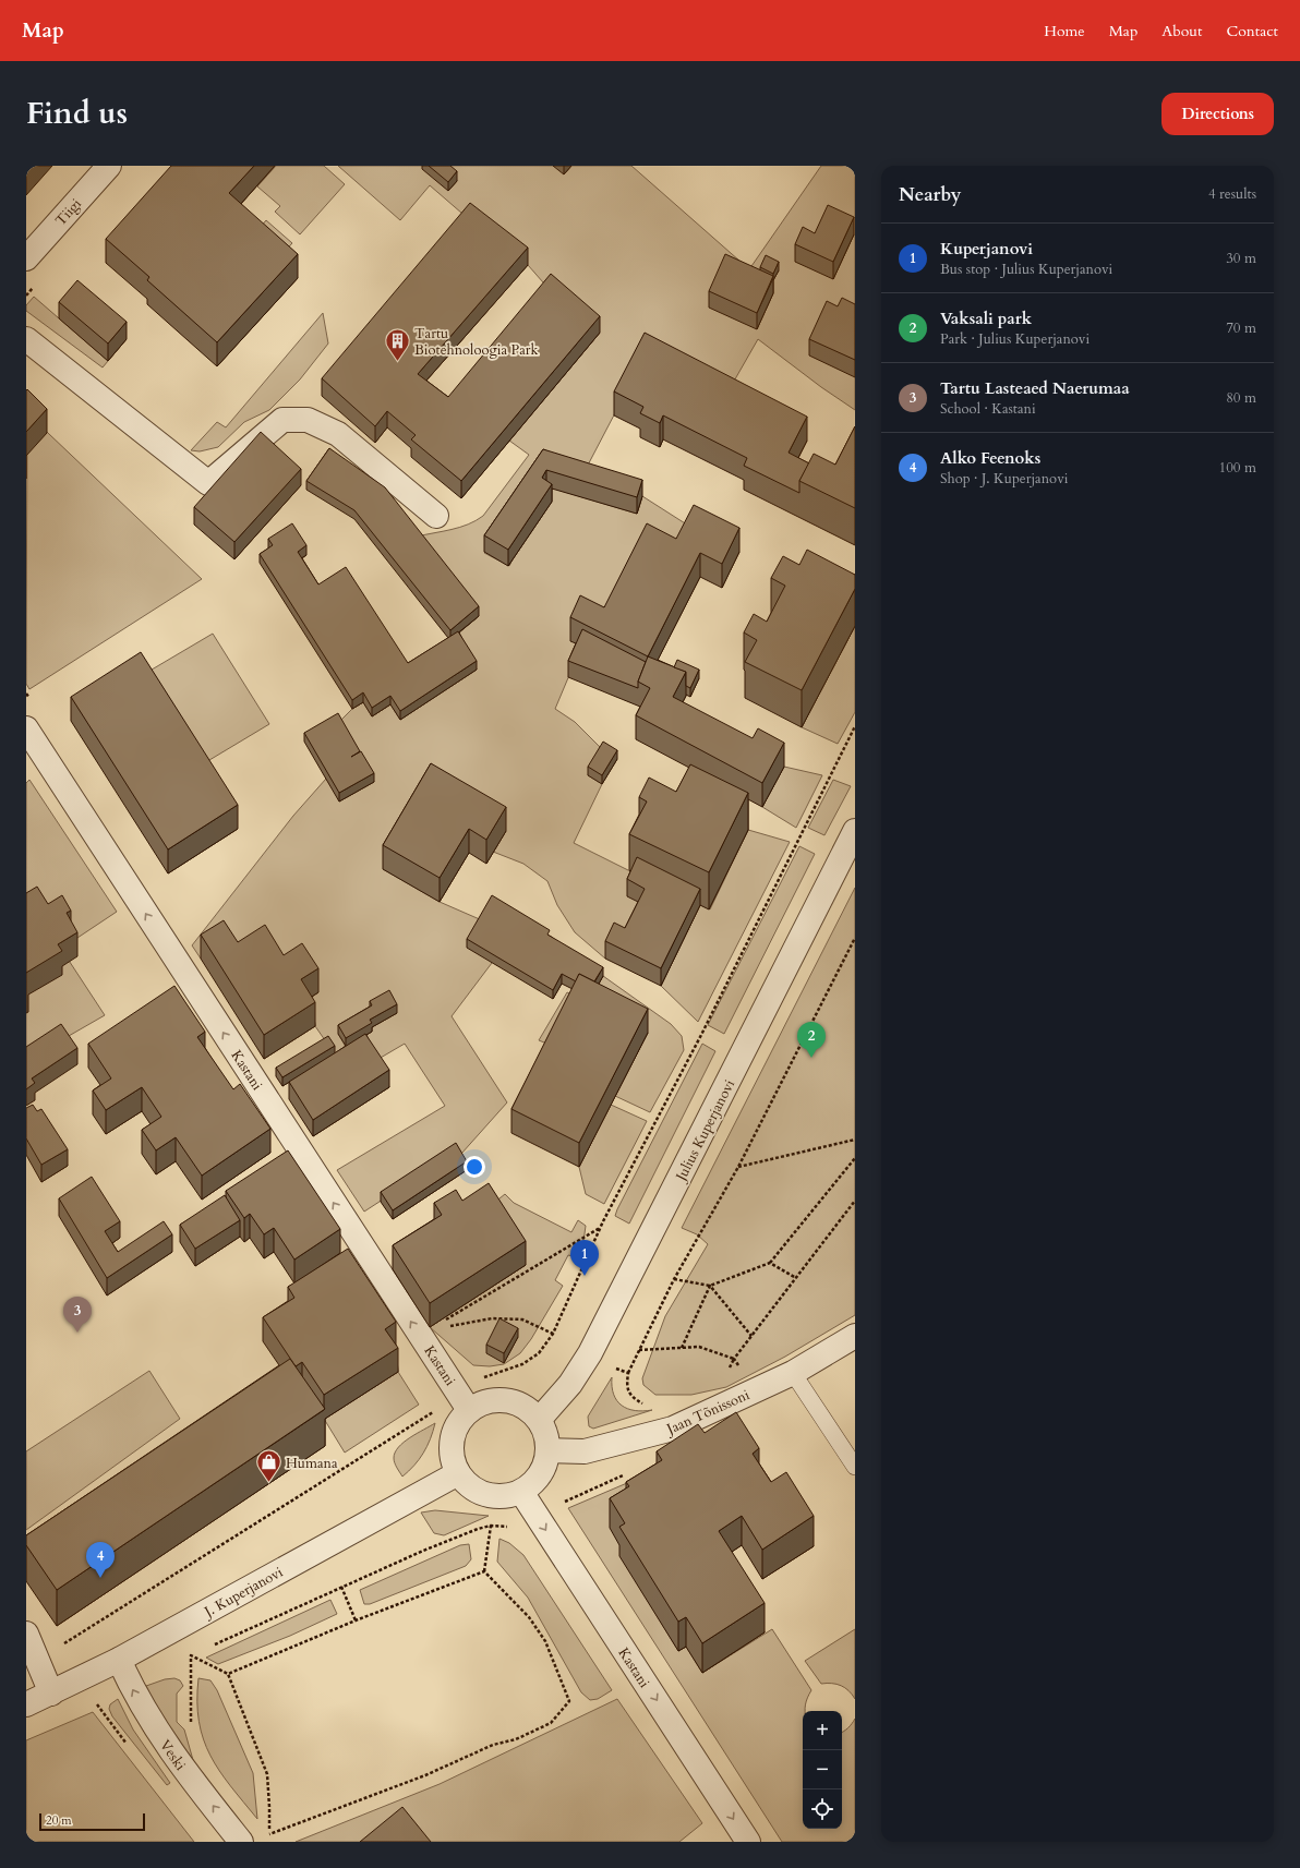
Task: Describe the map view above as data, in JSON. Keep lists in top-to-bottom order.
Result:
{
  "streets": {
    "street": [
      "Tiigi",
      "Kastani",
      "Julius Kuperjanovi",
      "Jaan Tõnissoni",
      "J. Kuperjanovi",
      "Veski"
    ]
  },
  "crossings": [
    ["Kastani", "Julius Kuperjanovi"],
    ["Kastani", "Jaan Tõnissoni"],
    ["Kastani", "J. Kuperjanovi"],
    ["Julius Kuperjanovi", "Jaan Tõnissoni"],
    ["Julius Kuperjanovi", "J. Kuperjanovi"],
    ["Jaan Tõnissoni", "J. Kuperjanovi"],
    ["J. Kuperjanovi", "Veski"]
  ],
  "one_way": ["Veski"],
  "places": {
    "building": ["Tartu Biotehnoloogia Park"],
    "shop": ["Humana"]
  },
  "scale_bar": "20 m",
  "page": {
    "header": "Map",
    "nav": [
      "Home",
      "Map",
      "About",
      "Contact"
    ],
    "title": "Find us",
    "buttons": "Directions",
    "heading": ["Nearby", "4 results"],
    "list": [
      {
        "mark": "1",
        "name": "Kuperjanovi",
        "note": "Bus stop · Julius Kuperjanovi",
        "value": "30 m"
      },
      {
        "mark": "2",
        "name": "Vaksali park",
        "note": "Park · Julius Kuperjanovi",
        "value": "70 m"
      },
      {
        "mark": "3",
        "name": "Tartu Lasteaed Naerumaa",
        "note": "School · Kastani",
        "value": "80 m"
      },
      {
        "mark": "4",
        "name": "Alko Feenoks",
        "note": "Shop · J. Kuperjanovi",
        "value": "100 m"
      }
    ],
    "pins": [
      "2",
      "1",
      "3",
      "4"
    ],
    "map_buttons": ["+", "−"],
    "scale": "20 m"
  }
}
